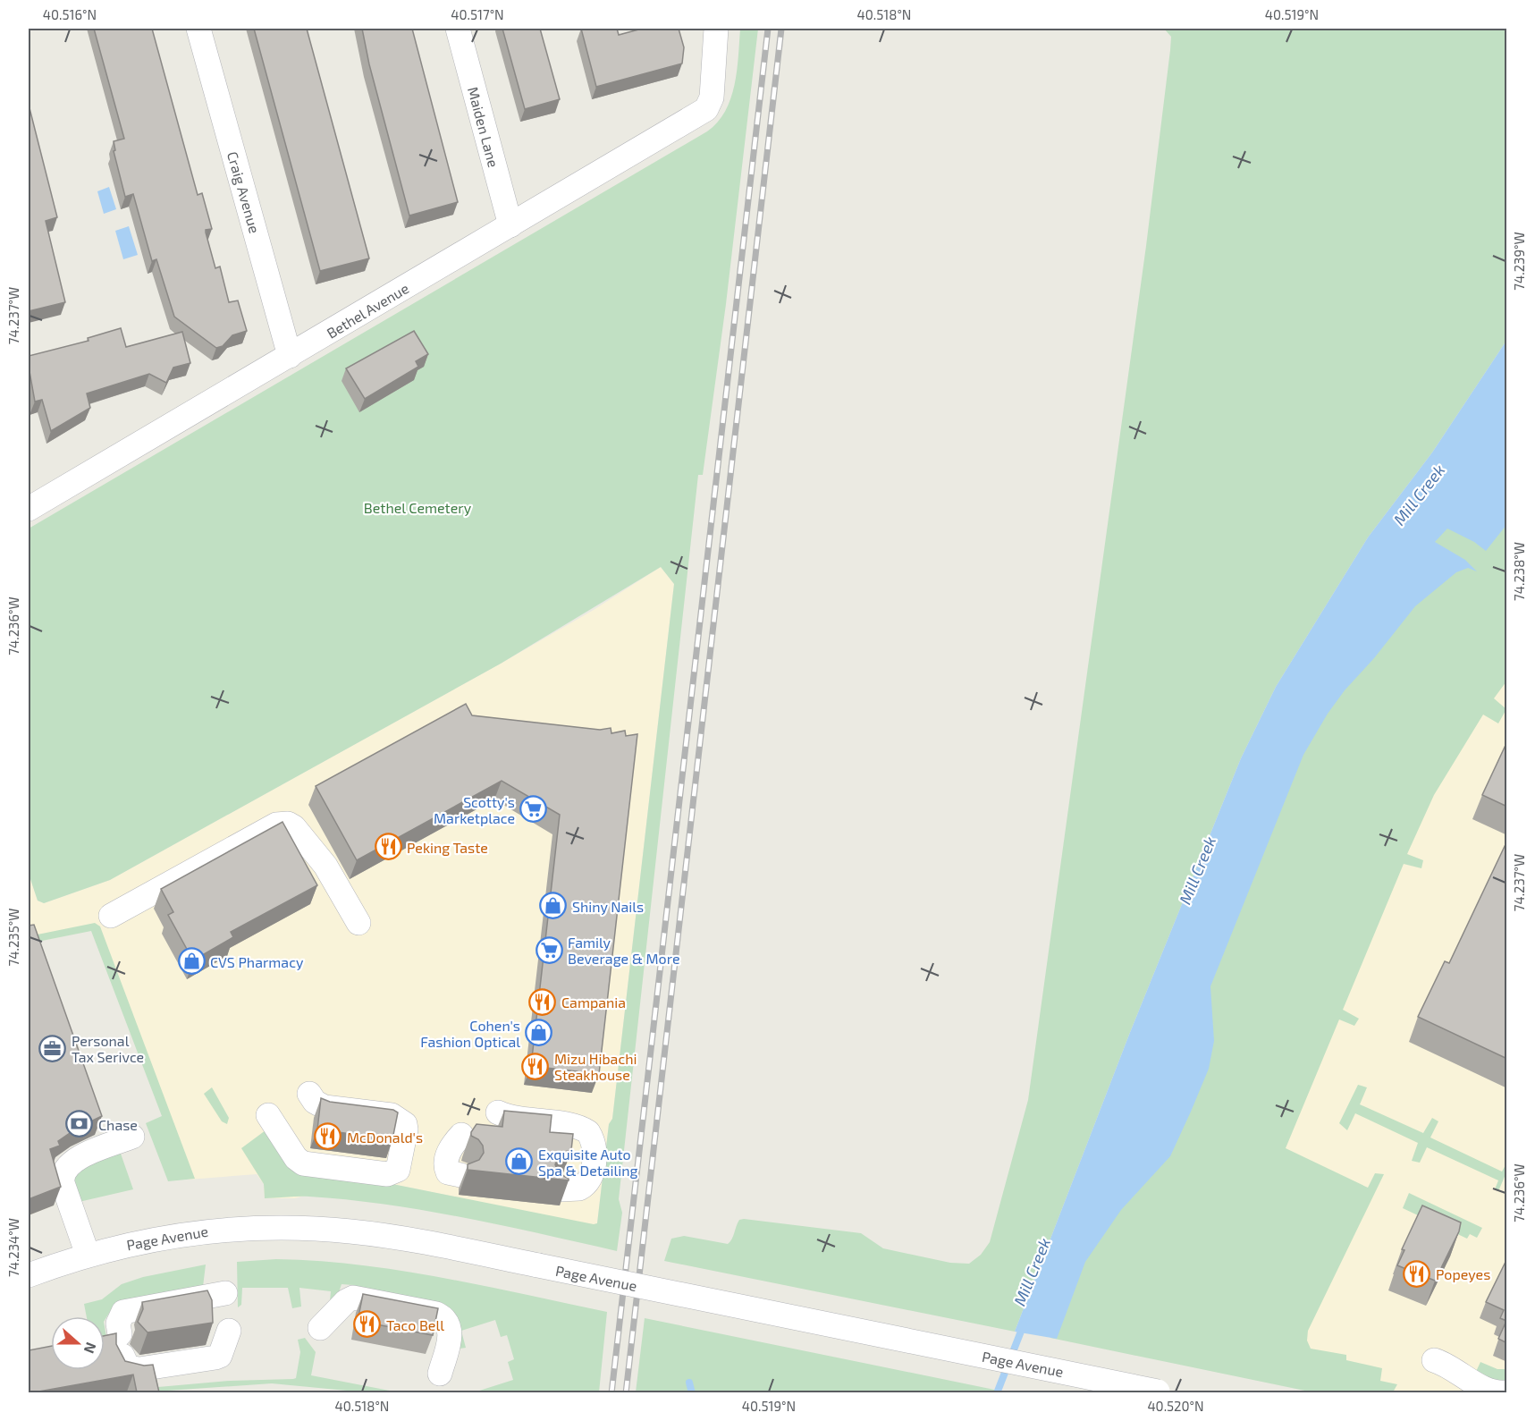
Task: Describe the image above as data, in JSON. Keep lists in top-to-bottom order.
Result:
{
  "streets": {
    "street": [
      "Maiden Lane",
      "Craig Avenue",
      "Bethel Avenue",
      "Page Avenue"
    ]
  },
  "crossings": [
    ["Maiden Lane", "Bethel Avenue"],
    ["Craig Avenue", "Bethel Avenue"]
  ],
  "water": ["Mill Creek"],
  "parks": ["Bethel Cemetery"],
  "places": {
    "supermarket": ["Scotty's Marketplace", "Family Beverage & More"],
    "restaurant": [
      "Peking Taste",
      "Campania",
      "Mizu Hibachi Steakhouse",
      "McDonald's",
      "Popeyes",
      "Taco Bell"
    ],
    "shop": [
      "Shiny Nails",
      "CVS Pharmacy",
      "Cohen's Fashion Optical",
      "Exquisite Auto Spa & Detailing"
    ],
    "office": ["Personal Tax Serivce"],
    "bank": ["Chase"]
  },
  "north": "right",
  "coordinates": [
    "40.516°N",
    "40.517°N",
    "40.518°N",
    "40.519°N",
    "74.239°W",
    "74.237°W",
    "74.238°W",
    "74.236°W",
    "74.235°W",
    "74.234°W",
    "40.520°N"
  ]
}
